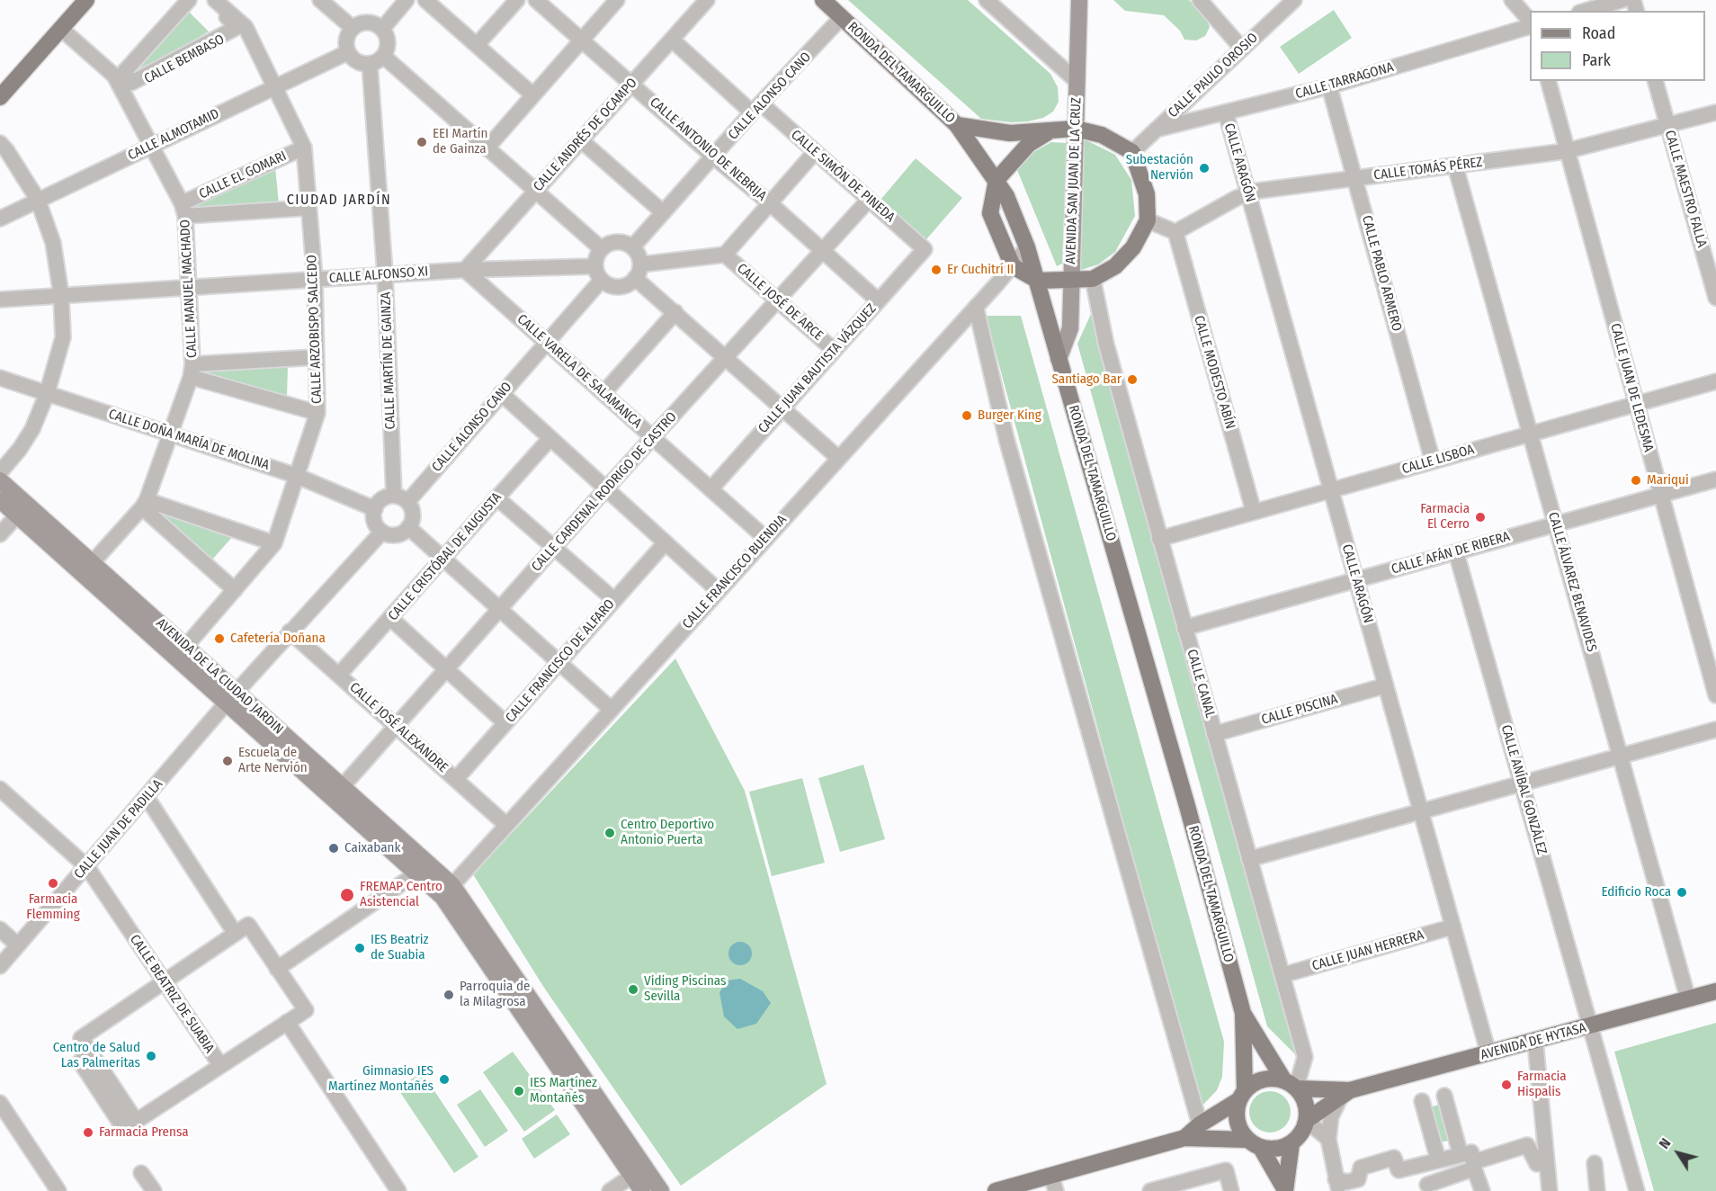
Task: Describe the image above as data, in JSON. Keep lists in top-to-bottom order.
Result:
{
  "streets": {
    "main road": [
      "RONDA DEL TAMARGUILLO",
      "AVENIDA SAN JUAN DE LA CRUZ",
      "AVENIDA DE LA CIUDAD JARDIN",
      "AVENIDA DE HYTASA"
    ],
    "street": [
      "CALLE BEMBASO",
      "CALLE PAULO OROSIO",
      "CALLE TARRAGONA",
      "CALLE ALONSO CANO",
      "CALLE ALMOTAMID",
      "CALLE ANDRÉS DE OCAMPO",
      "CALLE ANTONIO DE NEBRIJA",
      "CALLE ARAGÓN",
      "CALLE TOMÁS PÉREZ",
      "CALLE EL GOMARI",
      "CALLE SIMÓN DE PINEDA",
      "CALLE MAESTRO FALLA",
      "CALLE PABLO ARMERO",
      "CALLE ALFONSO XI",
      "CALLE MANUEL MACHADO",
      "CALLE JOSÉ DE ARCE",
      "CALLE ARZOBISPO SALCEDO",
      "CALLE MARTÍN DE GAINZA",
      "CALLE JUAN BAUTISTA VÁZQUEZ",
      "CALLE VARELA DE SALAMANCA",
      "CALLE MODESTO ABÍN",
      "CALLE JUAN DE LEDESMA",
      "CALLE DOÑA MARÍA DE MOLINA",
      "CALLE LISBOA",
      "CALLE CARDENAL RODRIGO DE CASTRO",
      "CALLE AFÁN DE RIBERA",
      "CALLE CRISTÓBAL DE AUGUSTA",
      "CALLE FRANCISCO BUENDIA",
      "CALLE ÁLVAREZ BENAVIDES",
      "CALLE FRANCISCO DE ALFARO",
      "CALLE CANAL",
      "CALLE PISCINA",
      "CALLE JOSÉ ALEXANDRE",
      "CALLE ANÍBAL GONZÁLEZ",
      "CALLE JUAN DE PADILLA",
      "CALLE JUAN HERRERA",
      "CALLE BEATRIZ DE SUABIA"
    ]
  },
  "crossings": [
    ["CALLE BEMBASO", "CALLE MANUEL MACHADO"],
    ["CALLE BEMBASO", "CALLE ARZOBISPO SALCEDO"],
    ["RONDA DEL TAMARGUILLO", "CALLE ALONSO CANO"],
    ["RONDA DEL TAMARGUILLO", "AVENIDA SAN JUAN DE LA CRUZ"],
    ["RONDA DEL TAMARGUILLO", "CALLE FRANCISCO BUENDIA"],
    ["RONDA DEL TAMARGUILLO", "CALLE CANAL"],
    ["CALLE PAULO OROSIO", "CALLE TARRAGONA"],
    ["CALLE TARRAGONA", "CALLE ARAGÓN"],
    ["CALLE TARRAGONA", "CALLE PABLO ARMERO"],
    ["CALLE ALONSO CANO", "CALLE ANTONIO DE NEBRIJA"],
    ["CALLE ALONSO CANO", "CALLE SIMÓN DE PINEDA"],
    ["CALLE ALONSO CANO", "CALLE ALFONSO XI"],
    ["CALLE ALONSO CANO", "CALLE MARTÍN DE GAINZA"],
    ["CALLE ALONSO CANO", "CALLE VARELA DE SALAMANCA"],
    ["CALLE ALONSO CANO", "CALLE DOÑA MARÍA DE MOLINA"],
    ["CALLE ALMOTAMID", "CALLE MANUEL MACHADO"],
    ["CALLE ALMOTAMID", "CALLE ARZOBISPO SALCEDO"],
    ["CALLE ALMOTAMID", "CALLE MARTÍN DE GAINZA"],
    ["CALLE ANDRÉS DE OCAMPO", "CALLE ANTONIO DE NEBRIJA"],
    ["CALLE ANDRÉS DE OCAMPO", "CALLE SIMÓN DE PINEDA"],
    ["CALLE ANDRÉS DE OCAMPO", "CALLE ALFONSO XI"],
    ["CALLE ANDRÉS DE OCAMPO", "CALLE VARELA DE SALAMANCA"],
    ["CALLE ANTONIO DE NEBRIJA", "CALLE JUAN BAUTISTA VÁZQUEZ"],
    ["CALLE ANTONIO DE NEBRIJA", "CALLE CARDENAL RODRIGO DE CASTRO"],
    ["CALLE ARAGÓN", "CALLE TOMÁS PÉREZ"],
    ["CALLE ARAGÓN", "CALLE LISBOA"],
    ["CALLE ARAGÓN", "CALLE AFÁN DE RIBERA"],
    ["CALLE ARAGÓN", "CALLE PISCINA"],
    ["CALLE ARAGÓN", "CALLE JUAN HERRERA"],
    ["CALLE ARAGÓN", "AVENIDA DE HYTASA"],
    ["CALLE TOMÁS PÉREZ", "CALLE MAESTRO FALLA"],
    ["CALLE TOMÁS PÉREZ", "CALLE PABLO ARMERO"],
    ["CALLE TOMÁS PÉREZ", "CALLE MODESTO ABÍN"],
    ["CALLE TOMÁS PÉREZ", "CALLE JUAN DE LEDESMA"],
    ["CALLE TOMÁS PÉREZ", "CALLE ÁLVAREZ BENAVIDES"],
    ["CALLE EL GOMARI", "CALLE MANUEL MACHADO"],
    ["CALLE EL GOMARI", "CALLE ARZOBISPO SALCEDO"],
    ["CALLE SIMÓN DE PINEDA", "CALLE JUAN BAUTISTA VÁZQUEZ"],
    ["CALLE SIMÓN DE PINEDA", "CALLE CARDENAL RODRIGO DE CASTRO"],
    ["CALLE PABLO ARMERO", "CALLE LISBOA"],
    ["CALLE ALFONSO XI", "CALLE MANUEL MACHADO"],
    ["CALLE ALFONSO XI", "CALLE ARZOBISPO SALCEDO"],
    ["CALLE ALFONSO XI", "CALLE MARTÍN DE GAINZA"],
    ["CALLE ALFONSO XI", "CALLE VARELA DE SALAMANCA"],
    ["CALLE MANUEL MACHADO", "CALLE DOÑA MARÍA DE MOLINA"],
    ["CALLE MANUEL MACHADO", "AVENIDA DE LA CIUDAD JARDIN"],
    ["CALLE JOSÉ DE ARCE", "CALLE JUAN BAUTISTA VÁZQUEZ"],
    ["CALLE JOSÉ DE ARCE", "CALLE CARDENAL RODRIGO DE CASTRO"],
    ["CALLE ARZOBISPO SALCEDO", "CALLE DOÑA MARÍA DE MOLINA"],
    ["CALLE ARZOBISPO SALCEDO", "AVENIDA DE LA CIUDAD JARDIN"],
    ["CALLE MARTÍN DE GAINZA", "CALLE DOÑA MARÍA DE MOLINA"],
    ["CALLE JUAN BAUTISTA VÁZQUEZ", "CALLE VARELA DE SALAMANCA"],
    ["CALLE VARELA DE SALAMANCA", "CALLE CARDENAL RODRIGO DE CASTRO"],
    ["CALLE VARELA DE SALAMANCA", "CALLE FRANCISCO BUENDIA"],
    ["CALLE MODESTO ABÍN", "CALLE LISBOA"],
    ["CALLE JUAN DE LEDESMA", "CALLE LISBOA"],
    ["CALLE JUAN DE LEDESMA", "CALLE AFÁN DE RIBERA"],
    ["CALLE LISBOA", "CALLE ÁLVAREZ BENAVIDES"],
    ["CALLE LISBOA", "CALLE CANAL"],
    ["CALLE CARDENAL RODRIGO DE CASTRO", "AVENIDA DE LA CIUDAD JARDIN"],
    ["CALLE CARDENAL RODRIGO DE CASTRO", "CALLE JOSÉ ALEXANDRE"],
    ["CALLE AFÁN DE RIBERA", "CALLE ÁLVAREZ BENAVIDES"],
    ["CALLE AFÁN DE RIBERA", "CALLE CANAL"],
    ["CALLE AFÁN DE RIBERA", "CALLE ANÍBAL GONZÁLEZ"],
    ["CALLE CRISTÓBAL DE AUGUSTA", "CALLE JOSÉ ALEXANDRE"],
    ["CALLE FRANCISCO BUENDIA", "AVENIDA DE LA CIUDAD JARDIN"],
    ["CALLE FRANCISCO BUENDIA", "CALLE JOSÉ ALEXANDRE"],
    ["CALLE ÁLVAREZ BENAVIDES", "AVENIDA DE HYTASA"],
    ["CALLE FRANCISCO DE ALFARO", "CALLE JOSÉ ALEXANDRE"],
    ["AVENIDA DE LA CIUDAD JARDIN", "CALLE JUAN DE PADILLA"],
    ["CALLE CANAL", "CALLE PISCINA"],
    ["CALLE CANAL", "CALLE JUAN HERRERA"],
    ["CALLE ANÍBAL GONZÁLEZ", "AVENIDA DE HYTASA"],
    ["CALLE JUAN DE PADILLA", "CALLE BEATRIZ DE SUABIA"]
  ],
  "districts": ["CIUDAD JARDÍN"],
  "places": [
    "EEI Martín de Gainza",
    "Subestación Nervión",
    "Er Cuchitrí II",
    "Santiago Bar",
    "Burger King",
    "Mariqui",
    "Farmacia El Cerro",
    "Cafetería Doñana",
    "Escuela de Arte Nervión",
    "Centro Deportivo Antonio Puerta",
    "Caixabank",
    "Farmacia Flemming",
    "Edificio Roca",
    "FREMAP Centro Asistencial",
    "IES Beatriz de Suabia",
    "Viding Piscinas Sevilla",
    "Parroquia de la Milagrosa",
    "Centro de Salud Las Palmeritas",
    "Gimnasio IES Martínez Montañés",
    "Farmacia Hispalis",
    "IES Martínez Montañés",
    "Farmacia Prensa"
  ],
  "legend": ["Road", "Park"],
  "north": "top left"
}
